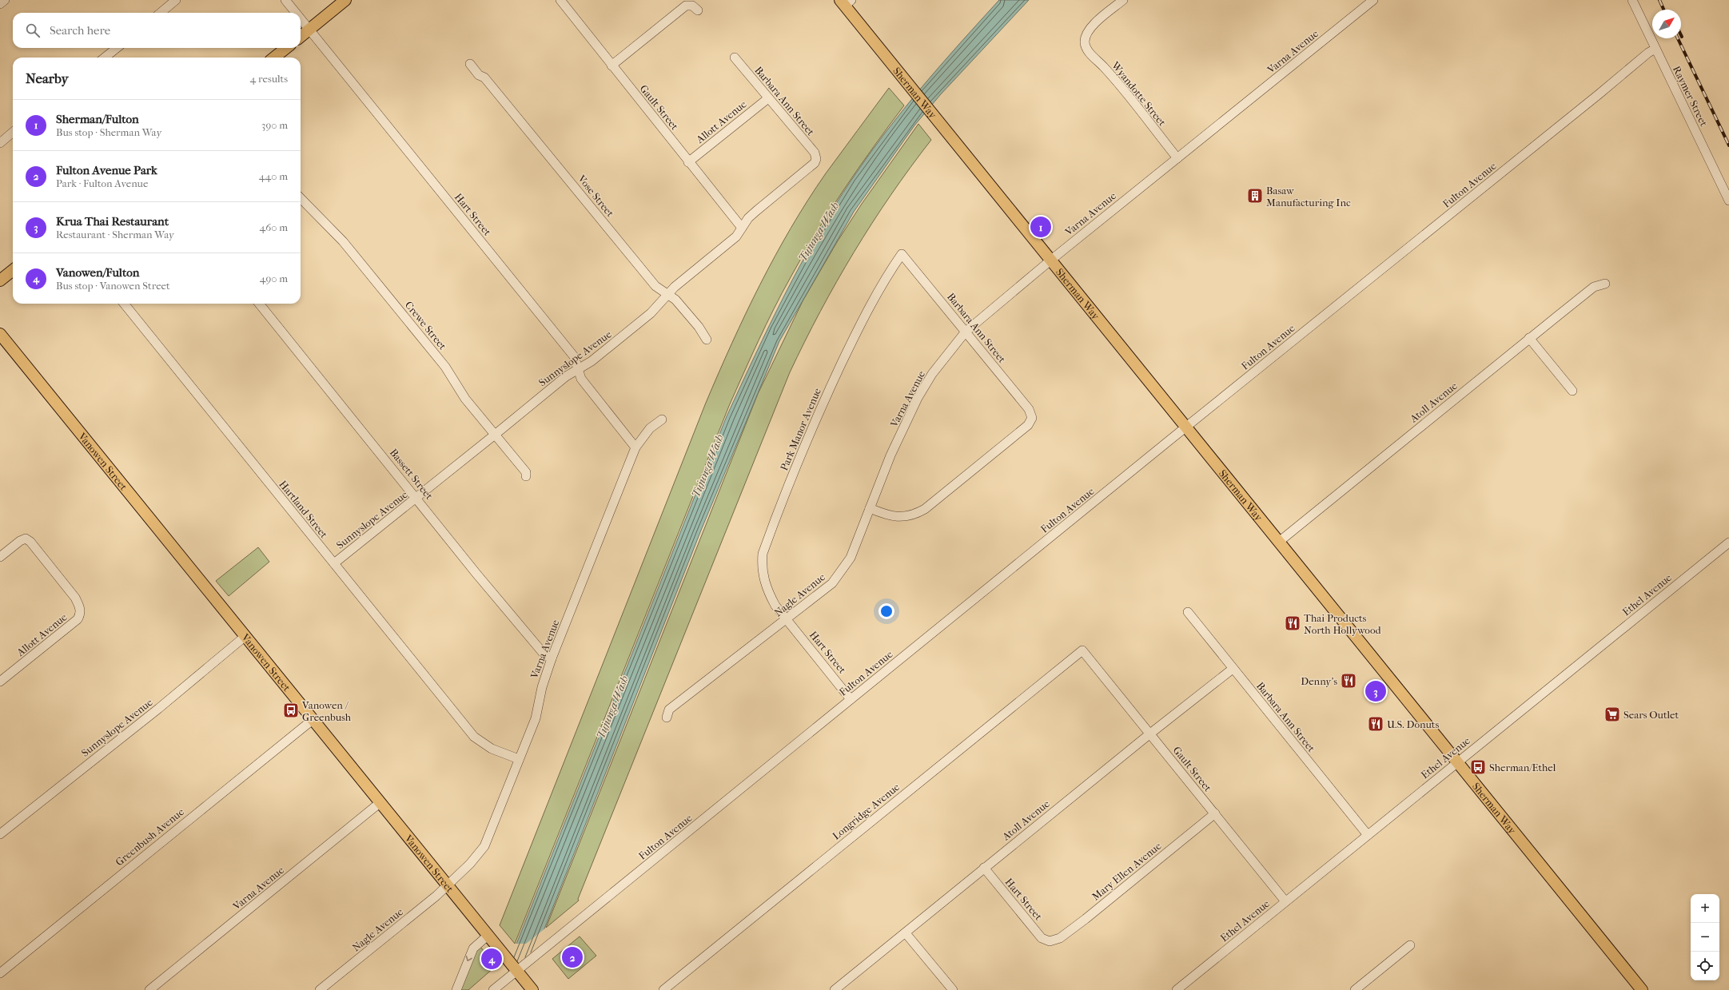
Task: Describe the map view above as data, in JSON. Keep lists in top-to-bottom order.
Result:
{
  "streets": {
    "main road": ["Sherman Way", "Vanowen Street"],
    "street": [
      "Varna Avenue",
      "Wyandotte Street",
      "Raymer Street",
      "Barbara Ann Street",
      "Gault Street",
      "Allott Avenue",
      "Fulton Avenue",
      "Vose Street",
      "Hart Street",
      "Crewe Street",
      "Sunnyslope Avenue",
      "Atoll Avenue",
      "Park Manor Avenue",
      "Bassett Street",
      "Hartland Street",
      "Nagle Avenue",
      "Ethel Avenue",
      "Longridge Avenue",
      "Greenbush Avenue",
      "Mary Ellen Avenue"
    ]
  },
  "crossings": [
    ["Varna Avenue", "Sherman Way"],
    ["Varna Avenue", "Wyandotte Street"],
    ["Varna Avenue", "Barbara Ann Street"],
    ["Varna Avenue", "Hart Street"],
    ["Varna Avenue", "Vanowen Street"],
    ["Varna Avenue", "Bassett Street"],
    ["Varna Avenue", "Hartland Street"],
    ["Varna Avenue", "Nagle Avenue"],
    ["Sherman Way", "Fulton Avenue"],
    ["Sherman Way", "Atoll Avenue"],
    ["Sherman Way", "Ethel Avenue"],
    ["Raymer Street", "Fulton Avenue"],
    ["Barbara Ann Street", "Allott Avenue"],
    ["Barbara Ann Street", "Sunnyslope Avenue"],
    ["Barbara Ann Street", "Atoll Avenue"],
    ["Barbara Ann Street", "Park Manor Avenue"],
    ["Barbara Ann Street", "Nagle Avenue"],
    ["Barbara Ann Street", "Ethel Avenue"],
    ["Gault Street", "Allott Avenue"],
    ["Gault Street", "Sunnyslope Avenue"],
    ["Gault Street", "Atoll Avenue"],
    ["Gault Street", "Ethel Avenue"],
    ["Gault Street", "Longridge Avenue"],
    ["Gault Street", "Mary Ellen Avenue"],
    ["Fulton Avenue", "Hart Street"],
    ["Fulton Avenue", "Vanowen Street"],
    ["Vose Street", "Sunnyslope Avenue"],
    ["Hart Street", "Sunnyslope Avenue"],
    ["Hart Street", "Atoll Avenue"],
    ["Hart Street", "Park Manor Avenue"],
    ["Hart Street", "Nagle Avenue"],
    ["Hart Street", "Mary Ellen Avenue"],
    ["Crewe Street", "Sunnyslope Avenue"],
    ["Sunnyslope Avenue", "Vanowen Street"],
    ["Sunnyslope Avenue", "Bassett Street"],
    ["Sunnyslope Avenue", "Hartland Street"],
    ["Park Manor Avenue", "Nagle Avenue"],
    ["Vanowen Street", "Nagle Avenue"],
    ["Vanowen Street", "Greenbush Avenue"]
  ],
  "water": ["Tujunga Wash"],
  "places": {
    "building": ["Basaw Manufacturing Inc"],
    "restaurant": ["Thai Products North Hollywood", "Denny's", "U.S. Donuts"],
    "bus stop": ["Vanowen / Greenbush", "Sherman/Ethel"],
    "supermarket": ["Sears Outlet"]
  },
  "north": "top right",
  "page": {
    "search": "Search here",
    "heading": ["Nearby", "4 results"],
    "list": [
      {
        "mark": "1",
        "name": "Sherman/Fulton",
        "note": "Bus stop · Sherman Way",
        "value": "390 m"
      },
      {
        "mark": "2",
        "name": "Fulton Avenue Park",
        "note": "Park · Fulton Avenue",
        "value": "440 m"
      },
      {
        "mark": "3",
        "name": "Krua Thai Restaurant",
        "note": "Restaurant · Sherman Way",
        "value": "460 m"
      },
      {
        "mark": "4",
        "name": "Vanowen/Fulton",
        "note": "Bus stop · Vanowen Street",
        "value": "490 m"
      }
    ],
    "pins": [
      "1",
      "3",
      "2",
      "4"
    ],
    "map_buttons": ["+", "−"]
  }
}
